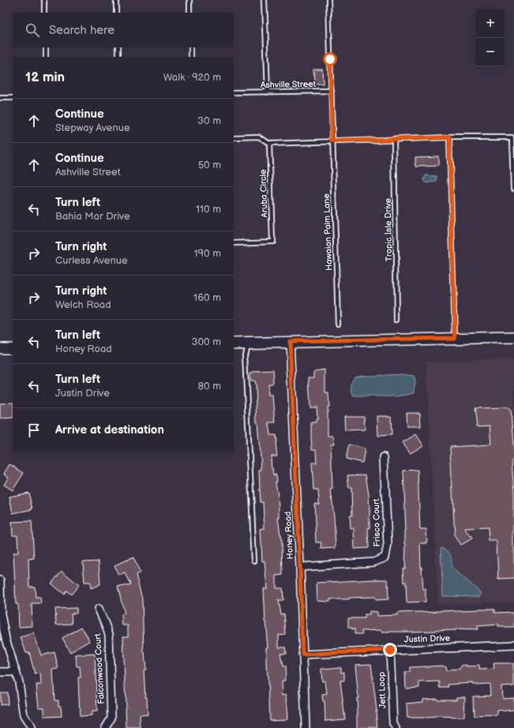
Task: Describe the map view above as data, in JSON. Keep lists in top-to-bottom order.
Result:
{
  "streets": {
    "street": [
      "Frisco Court",
      "Honey Road",
      "Justin Drive",
      "Falconwood Court",
      "Jett Loop"
    ],
    "lane": [
      "Ashville Street",
      "Aruba Circle",
      "Tropic Isle Drive",
      "Hawaian Palm Lane"
    ]
  },
  "crossings": [
    ["Frisco Court", "Honey Road"],
    ["Honey Road", "Justin Drive"],
    ["Justin Drive", "Jett Loop"]
  ],
  "page": {
    "map_buttons": ["+", "−"],
    "search": "Search here",
    "heading": ["12 min", "Walk · 920 m"],
    "list": [
      ["Continue", "Stepway Avenue", "30 m"],
      ["Continue", "Ashville Street", "50 m"],
      ["Turn left", "Bahia Mar Drive", "110 m"],
      ["Turn right", "Curless Avenue", "190 m"],
      ["Turn right", "Welch Road", "160 m"],
      ["Turn left", "Honey Road", "300 m"],
      ["Turn left", "Justin Drive", "80 m"],
      "Arrive at destination"
    ]
  }
}
